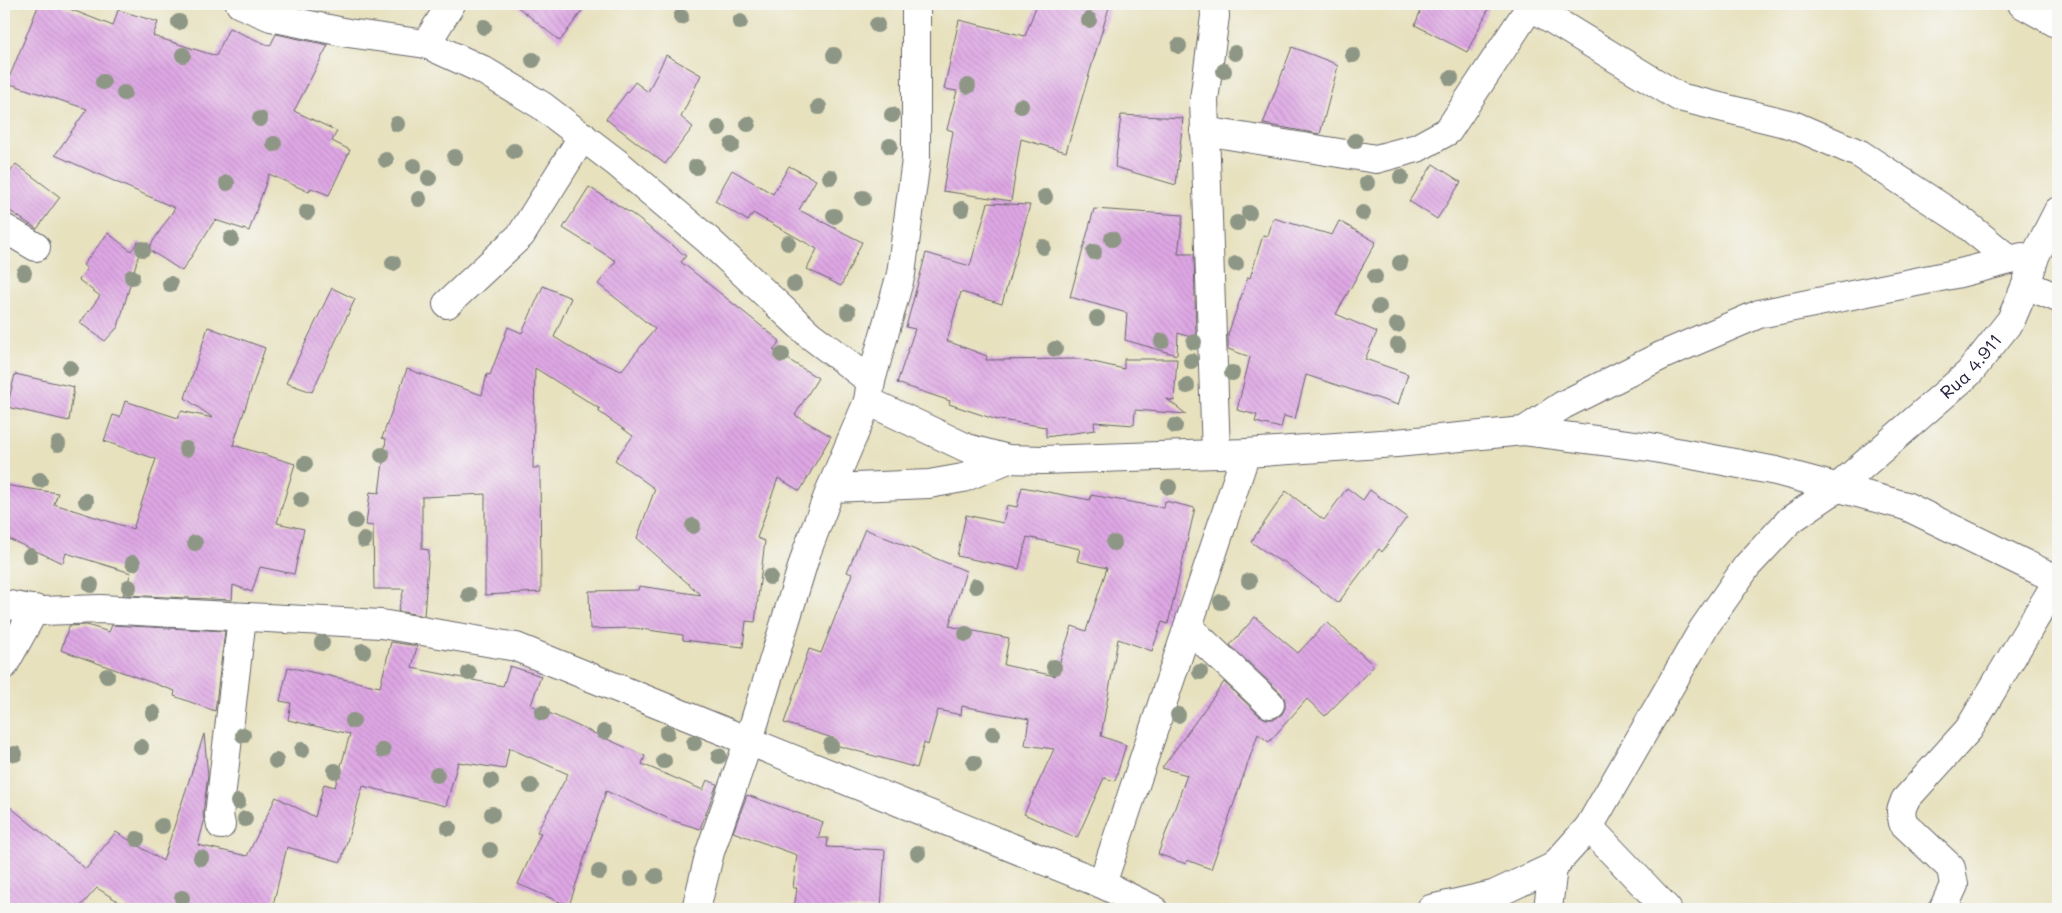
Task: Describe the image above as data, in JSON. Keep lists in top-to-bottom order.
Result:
{
  "streets": {
    "street": ["Rua 4.911"]
  }
}
